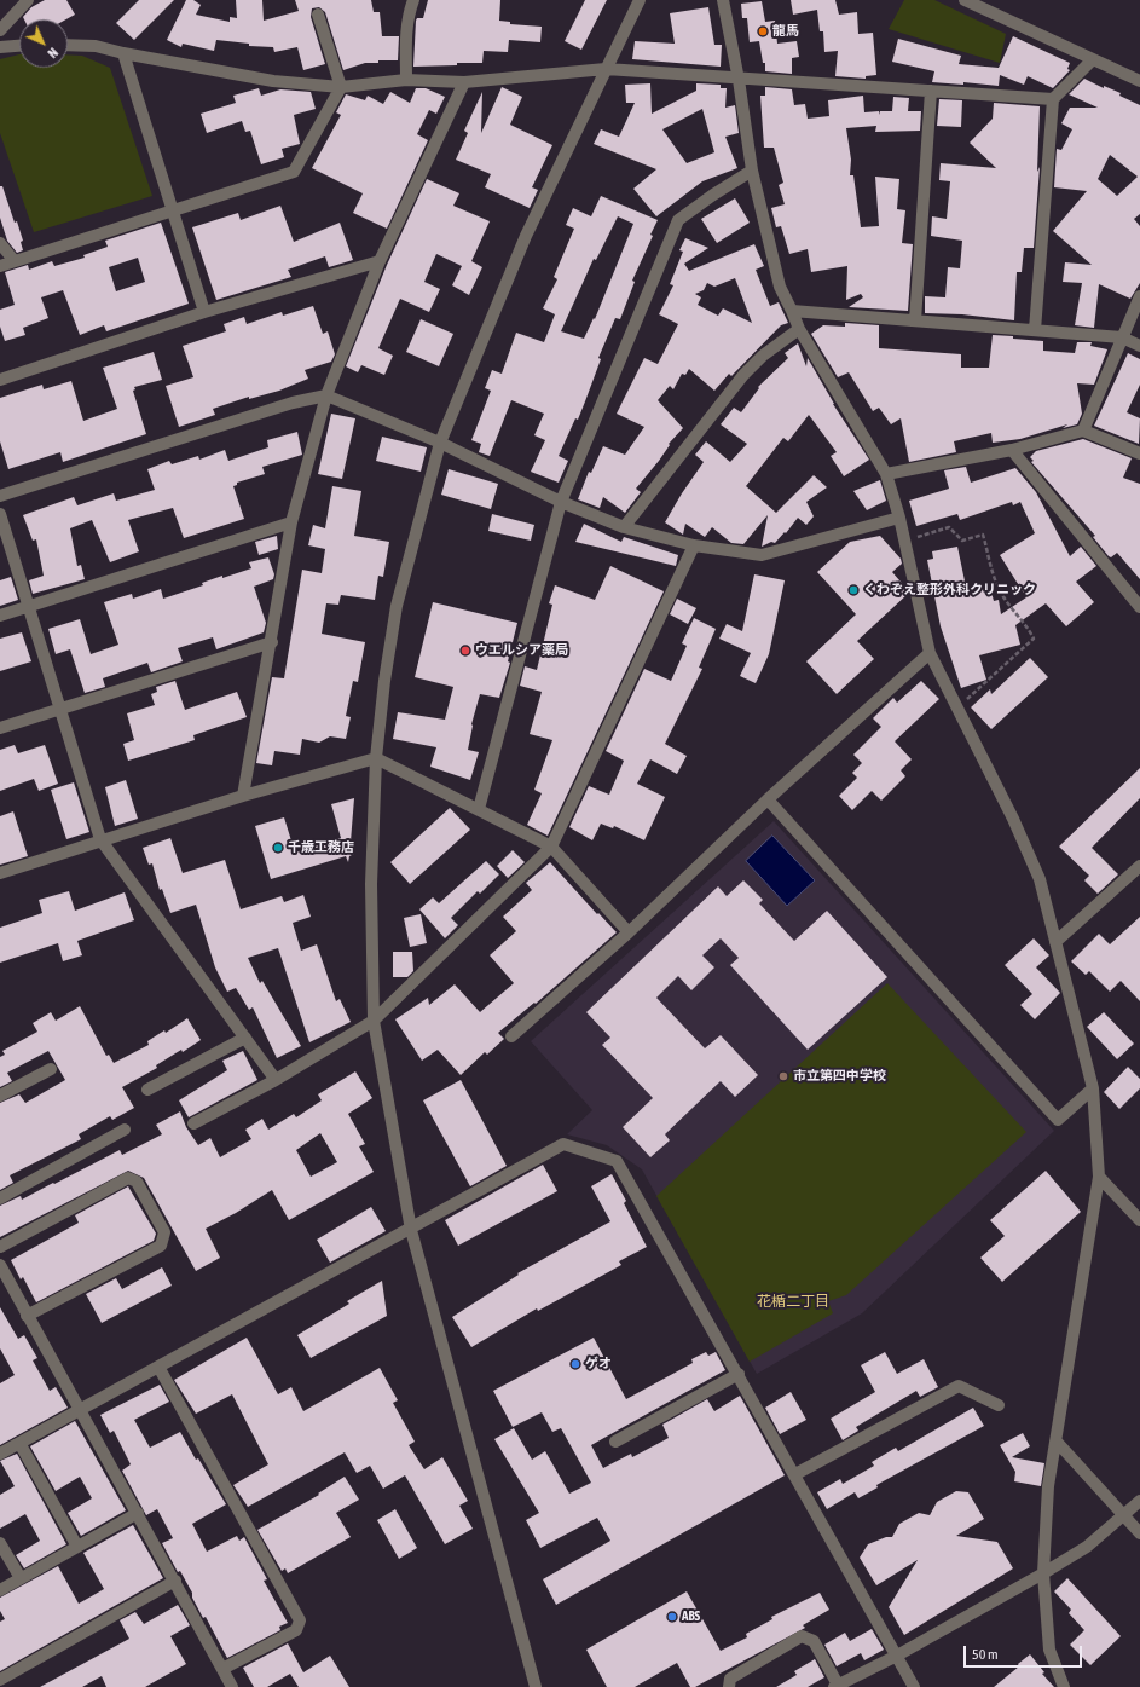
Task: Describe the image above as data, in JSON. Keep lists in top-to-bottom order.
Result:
{
  "districts": ["花楯二丁目"],
  "places": [
    "龍馬",
    "くわぞえ整形外科クリニック",
    "ウエルシア薬局",
    "千歳工務店",
    "市立第四中学校",
    "ゲオ",
    "ABS"
  ],
  "scale_bar": "50 m",
  "north": "bottom right"
}
